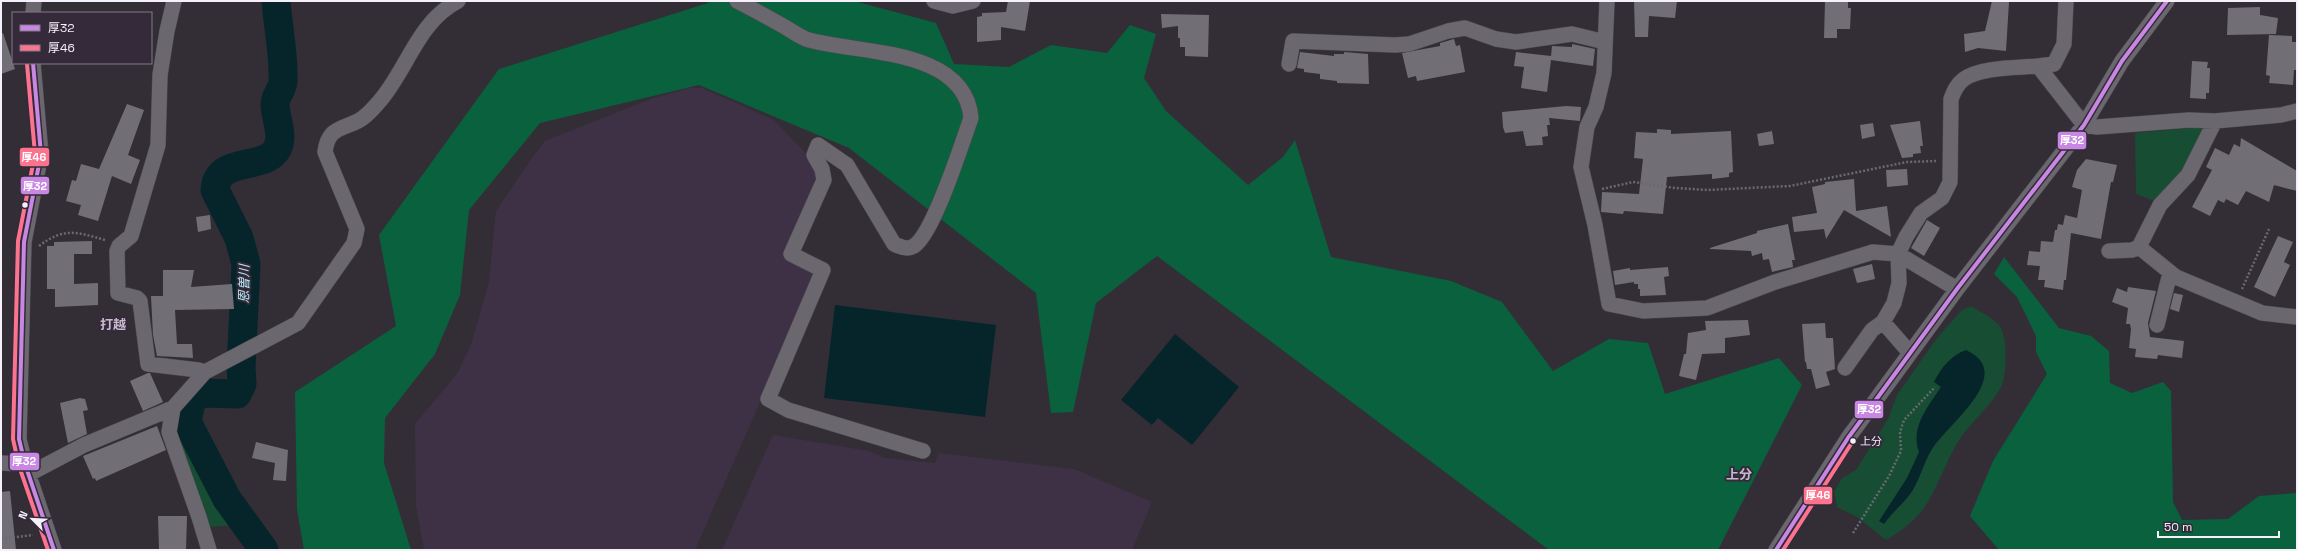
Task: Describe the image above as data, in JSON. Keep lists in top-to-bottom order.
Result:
{
  "districts": ["打越", "上分"],
  "water": ["恩曽川"],
  "places": ["上分"],
  "lines": ["transit line 厚32", "transit line 厚46"],
  "legend": ["厚32", "厚46"],
  "scale_bar": "50 m",
  "north": "top left"
}
